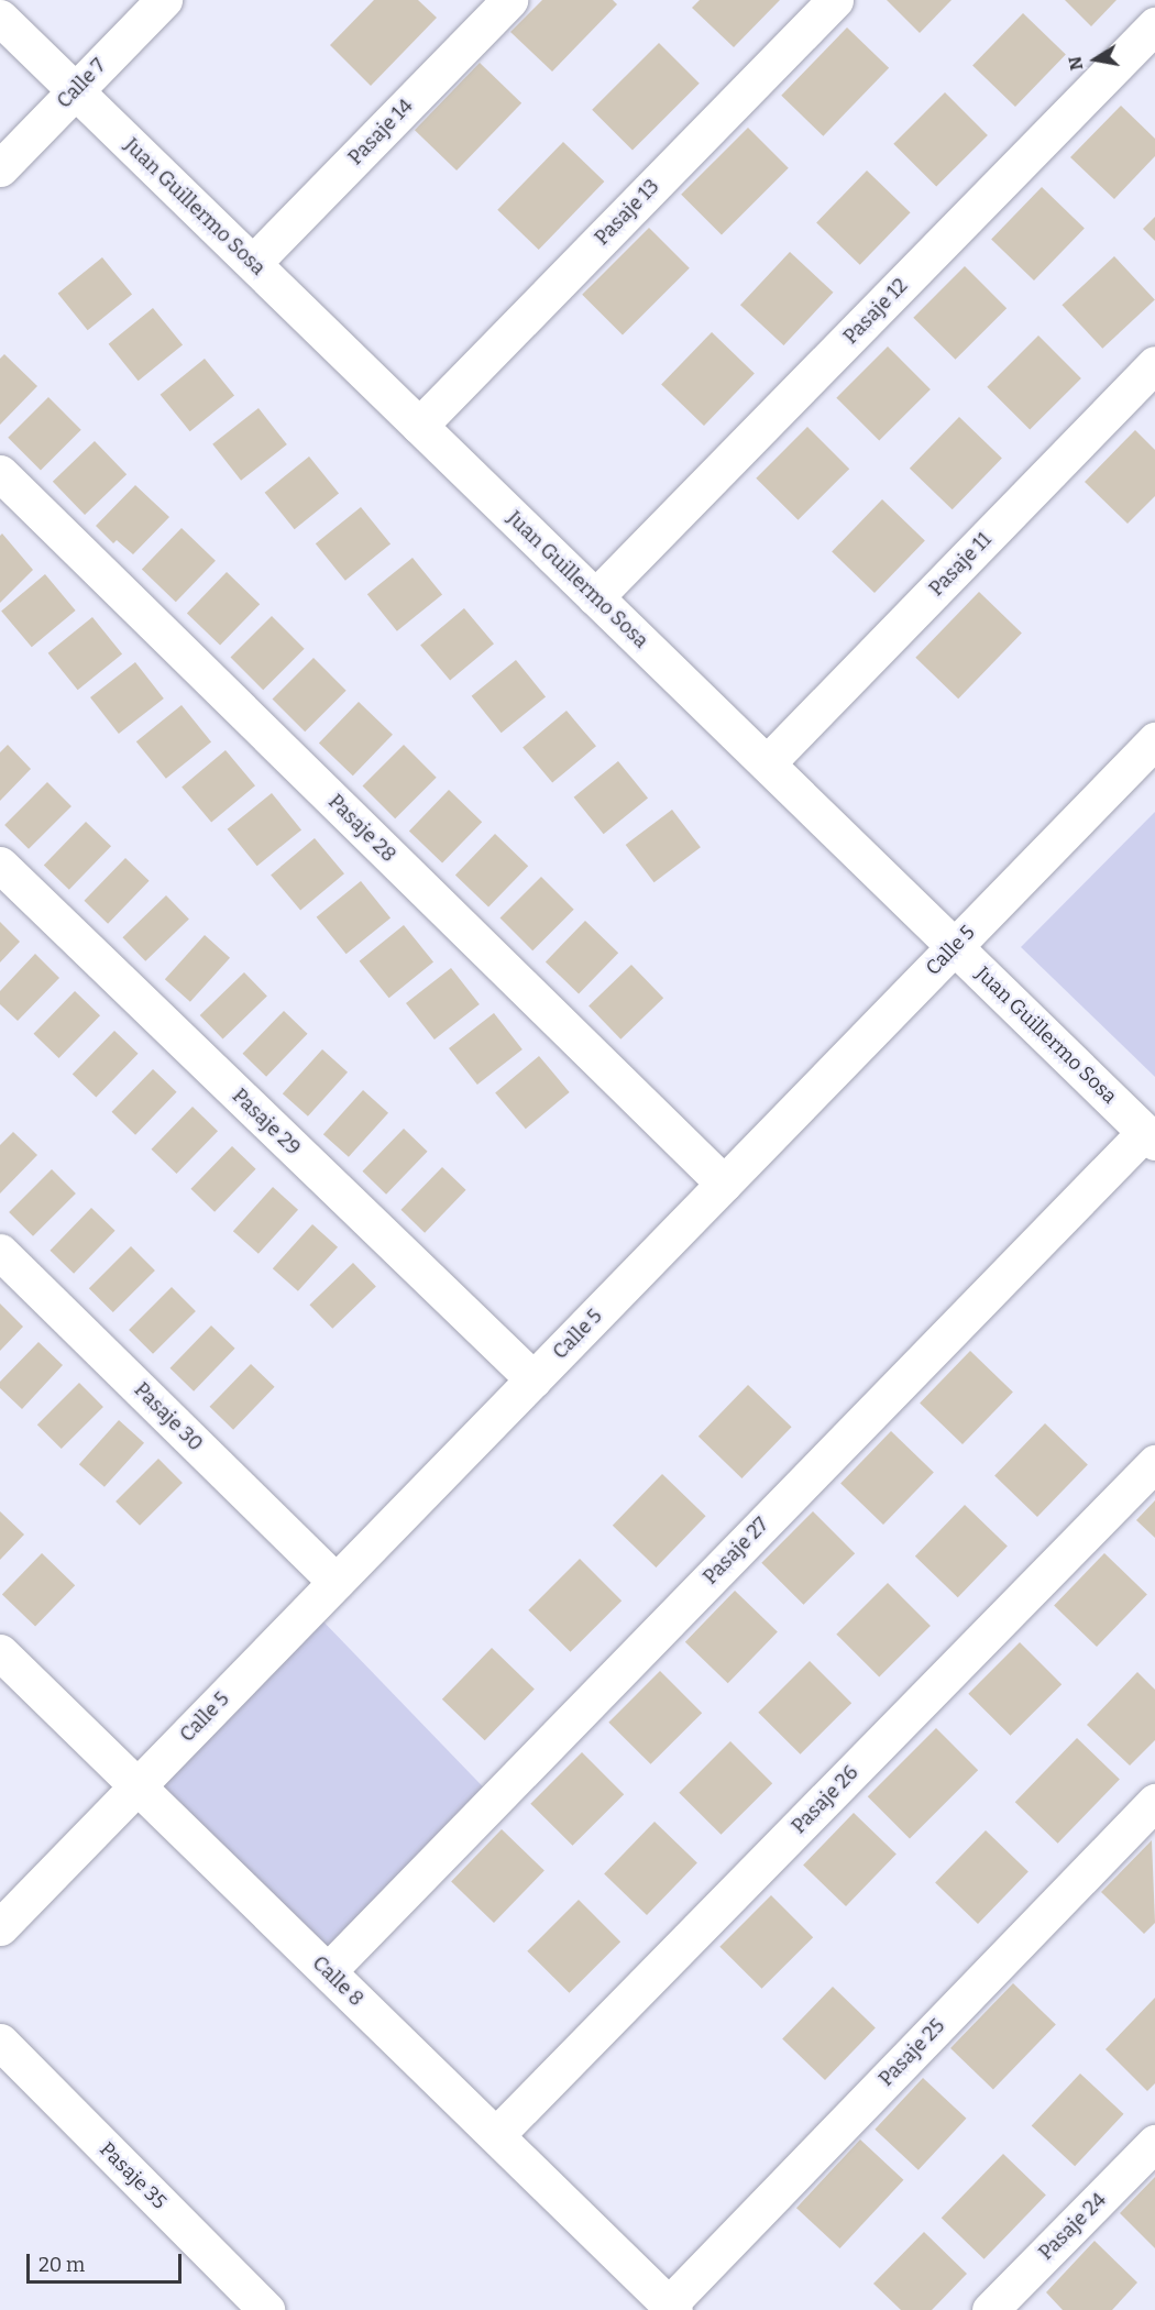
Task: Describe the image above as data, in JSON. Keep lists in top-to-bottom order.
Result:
{
  "streets": {
    "street": [
      "Calle 7",
      "Pasaje 14",
      "Juan Guillermo Sosa",
      "Pasaje 13",
      "Pasaje 12",
      "Pasaje 11",
      "Pasaje 28",
      "Calle 5",
      "Pasaje 29",
      "Pasaje 30",
      "Pasaje 27",
      "Pasaje 26",
      "Calle 8",
      "Pasaje 25",
      "Pasaje 35",
      "Pasaje 24"
    ]
  },
  "crossings": [
    ["Calle 7", "Juan Guillermo Sosa"],
    ["Pasaje 14", "Juan Guillermo Sosa"],
    ["Juan Guillermo Sosa", "Pasaje 13"],
    ["Juan Guillermo Sosa", "Pasaje 12"],
    ["Juan Guillermo Sosa", "Pasaje 11"],
    ["Juan Guillermo Sosa", "Calle 5"],
    ["Juan Guillermo Sosa", "Pasaje 27"],
    ["Pasaje 28", "Calle 5"],
    ["Calle 5", "Pasaje 29"],
    ["Calle 5", "Pasaje 30"],
    ["Calle 5", "Calle 8"],
    ["Pasaje 27", "Calle 8"],
    ["Pasaje 26", "Calle 8"],
    ["Calle 8", "Pasaje 25"]
  ],
  "scale_bar": "20 m",
  "north": "left"
}
